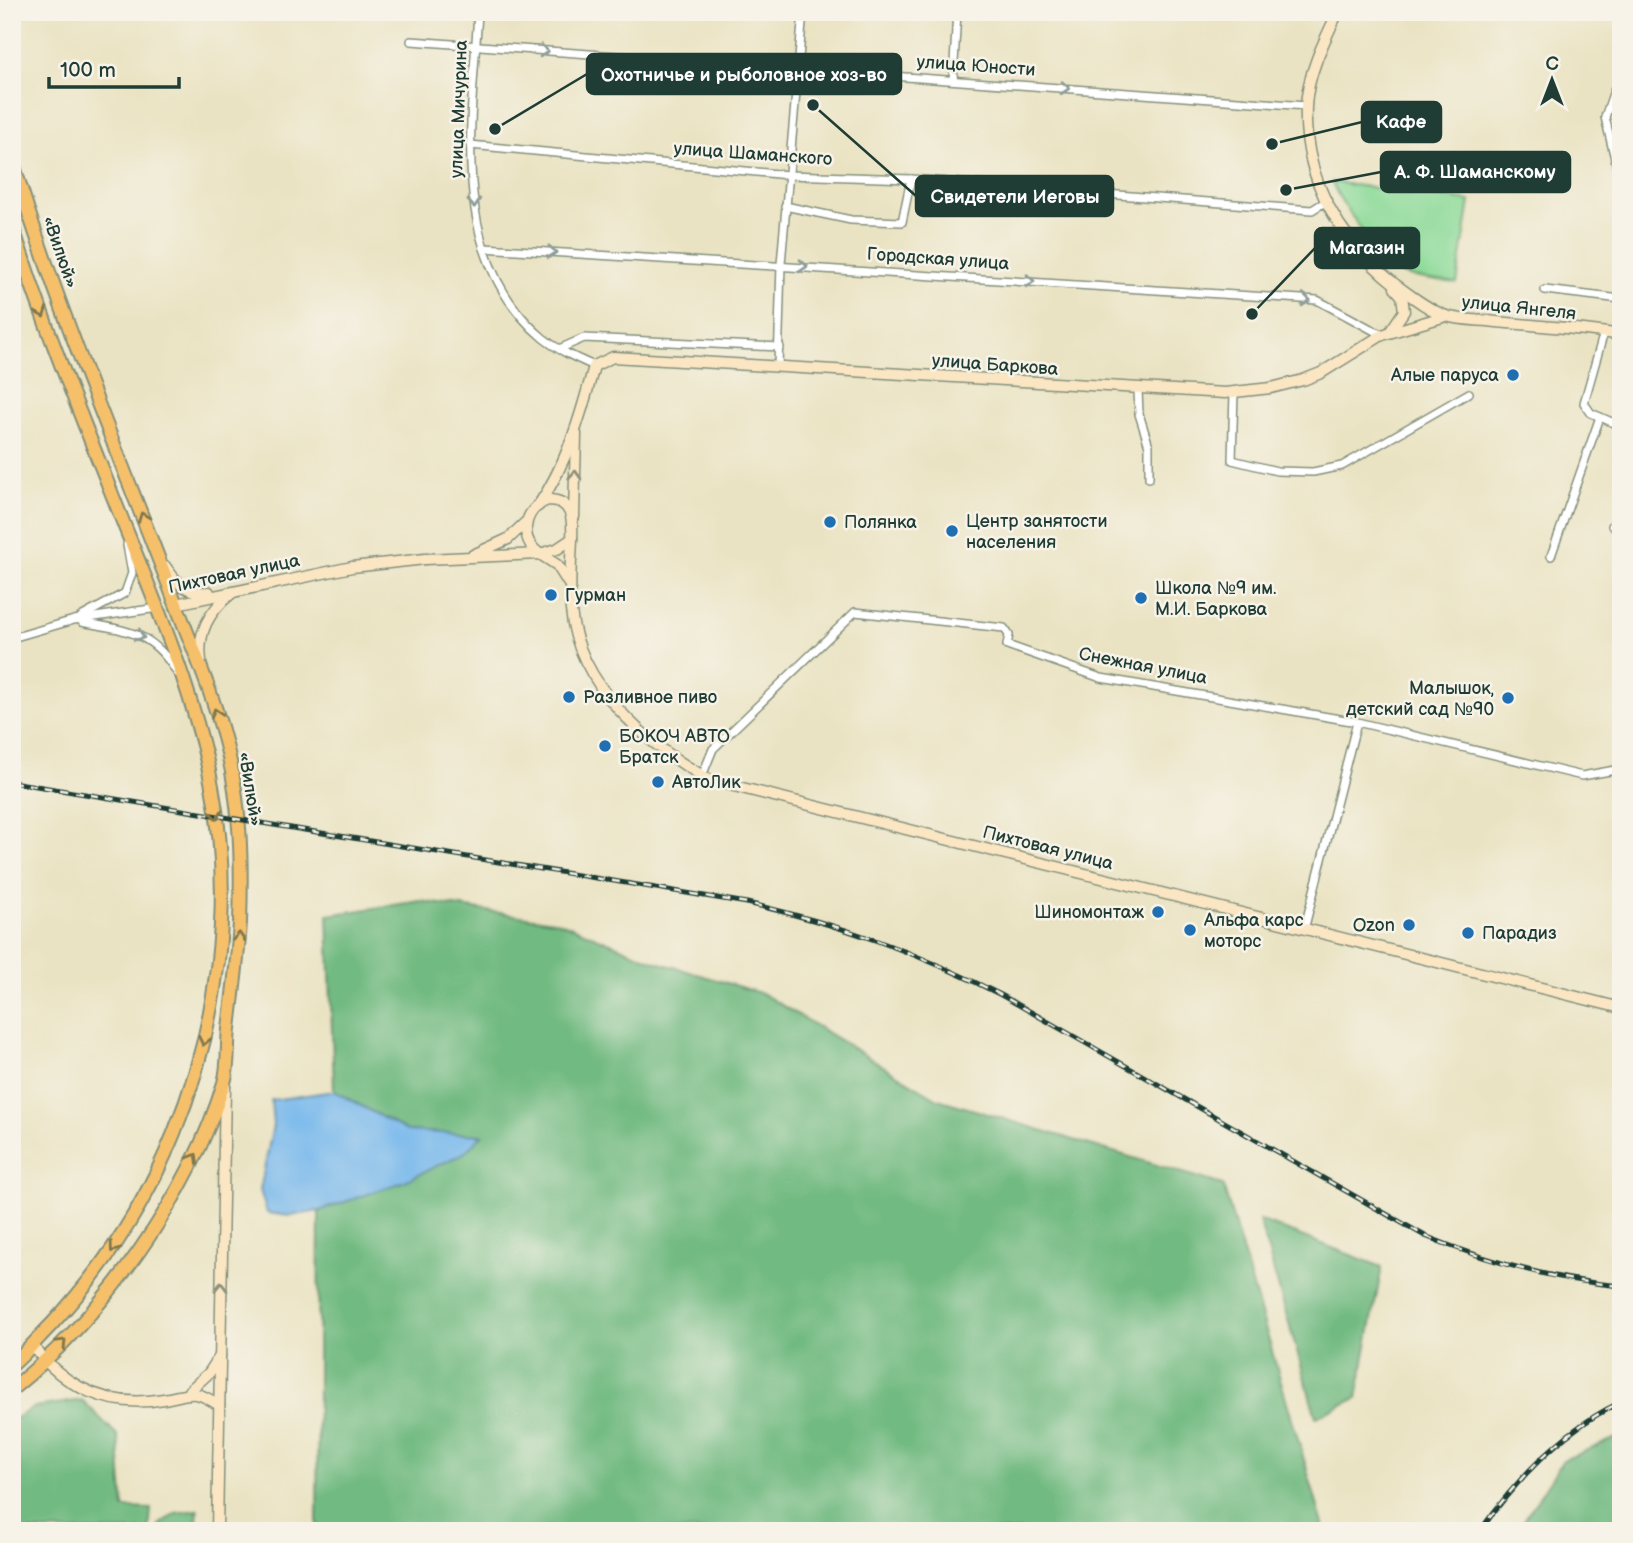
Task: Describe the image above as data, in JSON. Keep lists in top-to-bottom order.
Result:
{
  "streets": {
    "highway": ["«Вилюй»", "Пихтовая улица"],
    "street": [
      "улица Юности",
      "улица Мичурина",
      "улица Шаманского",
      "Городская улица",
      "улица Янгеля",
      "улица Баркова",
      "Снежная улица"
    ]
  },
  "crossings": [
    ["улица Юности", "улица Мичурина"],
    ["улица Юности", "улица Янгеля"],
    ["улица Мичурина", "улица Шаманского"],
    ["улица Мичурина", "Городская улица"],
    ["улица Мичурина", "улица Баркова"],
    ["улица Шаманского", "улица Янгеля"],
    ["«Вилюй»", "Пихтовая улица"],
    ["Городская улица", "улица Баркова"],
    ["улица Янгеля", "улица Баркова"],
    ["Пихтовая улица", "Снежная улица"]
  ],
  "one_way": ["улица Юности", "Городская улица"],
  "places": [
    "Свидетели Иеговы",
    "Охотничье и рыболовное хоз-во",
    "Кафе",
    "А. Ф. Шаманскому",
    "Магазин",
    "Алые паруса",
    "Полянка",
    "Центр занятости населения",
    "Гурман",
    "Школа №9 им. М.И. Баркова",
    "Разливное пиво",
    "Малышок, детский сад №90",
    "БОКОЧ АВТО Братск",
    "АвтоЛик",
    "Шиномонтаж",
    "Ozon",
    "Альфа карс моторс",
    "Парадиз"
  ],
  "scale_bar": "100 m",
  "north": "top"
}
